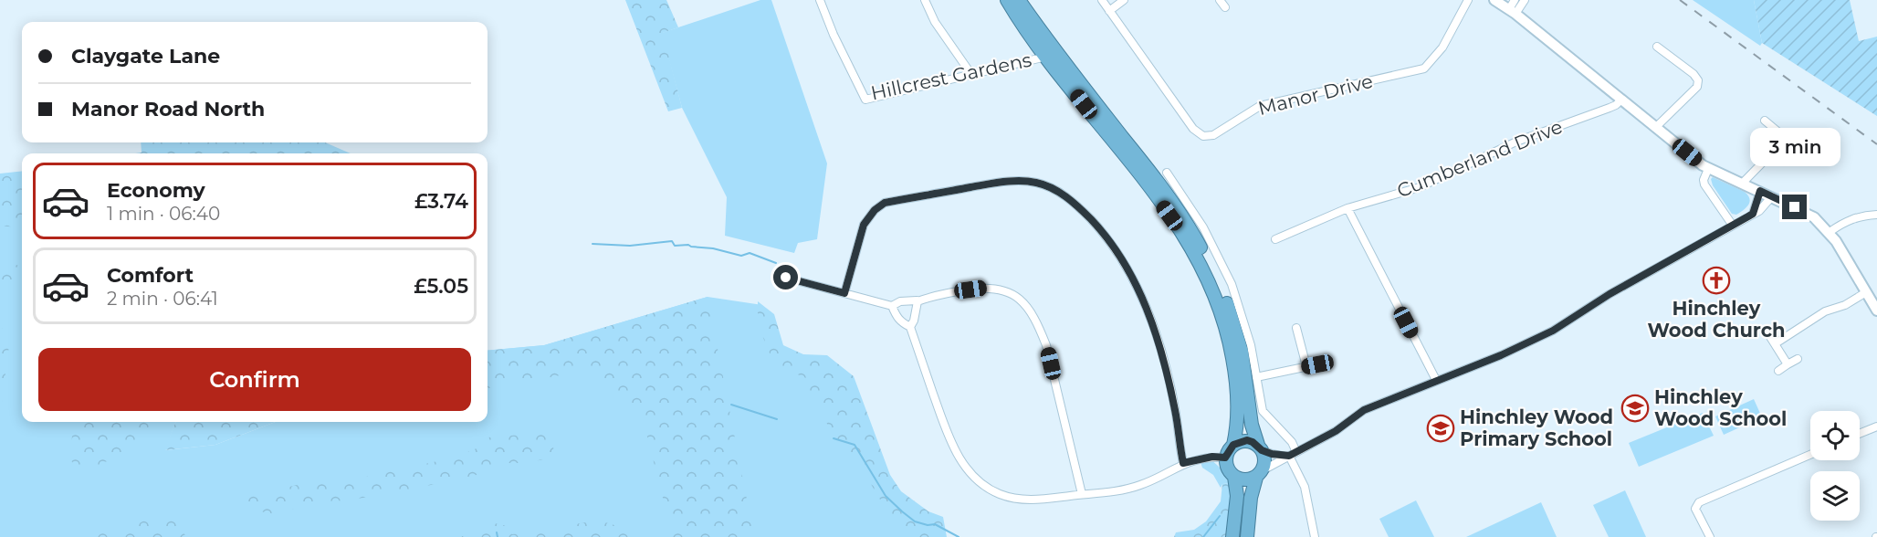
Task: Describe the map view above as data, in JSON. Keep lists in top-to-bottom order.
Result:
{
  "streets": {
    "street": ["Hillcrest Gardens", "Manor Drive", "Cumberland Drive"]
  },
  "places": {
    "church": ["Hinchley Wood Church"],
    "school or university": ["Hinchley Wood School", "Hinchley Wood Primary School"]
  },
  "page": {
    "banner": ["Claygate Lane", "Manor Road North"],
    "bubble": "3 min",
    "list": [
      {
        "name": "Economy",
        "note": "1 min · 06:40",
        "value": "£3.74"
      },
      {
        "name": "Comfort",
        "note": "2 min · 06:41",
        "value": "£5.05"
      }
    ],
    "buttons": "Confirm"
  }
}
